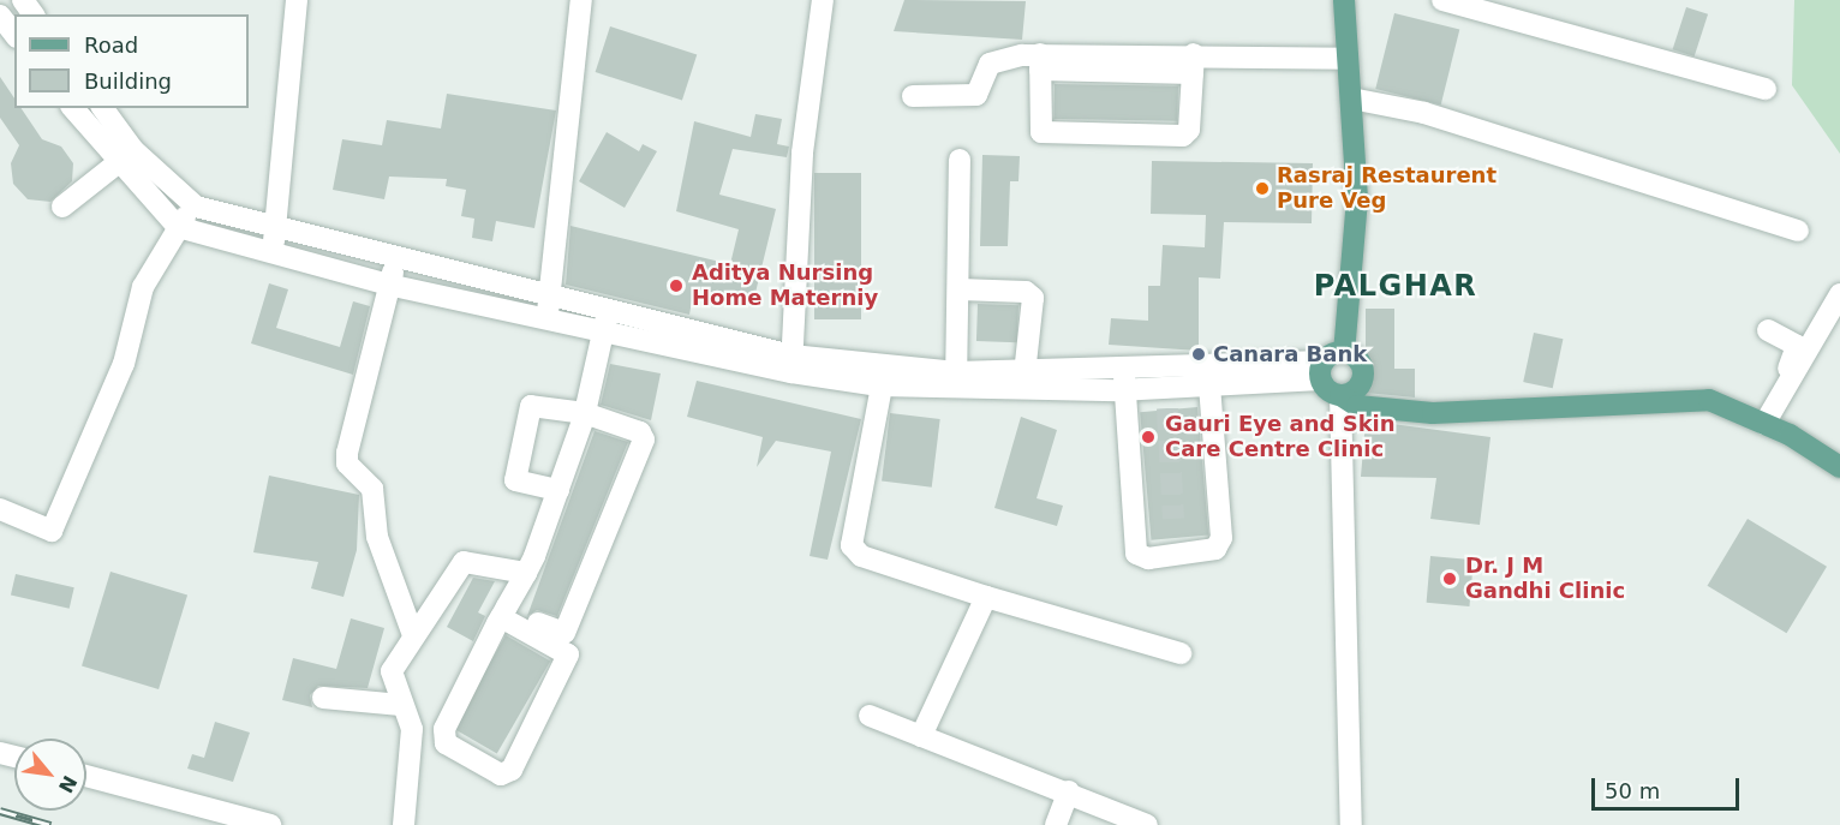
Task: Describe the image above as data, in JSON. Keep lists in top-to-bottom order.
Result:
{
  "districts": ["PALGHAR"],
  "places": [
    "Rasraj Restaurent Pure Veg",
    "Aditya Nursing Home Materniy",
    "Canara Bank",
    "Gauri Eye and Skin Care Centre Clinic",
    "Dr. J M Gandhi Clinic"
  ],
  "legend": ["Road", "Building"],
  "scale_bar": "50 m",
  "north": "bottom right"
}
